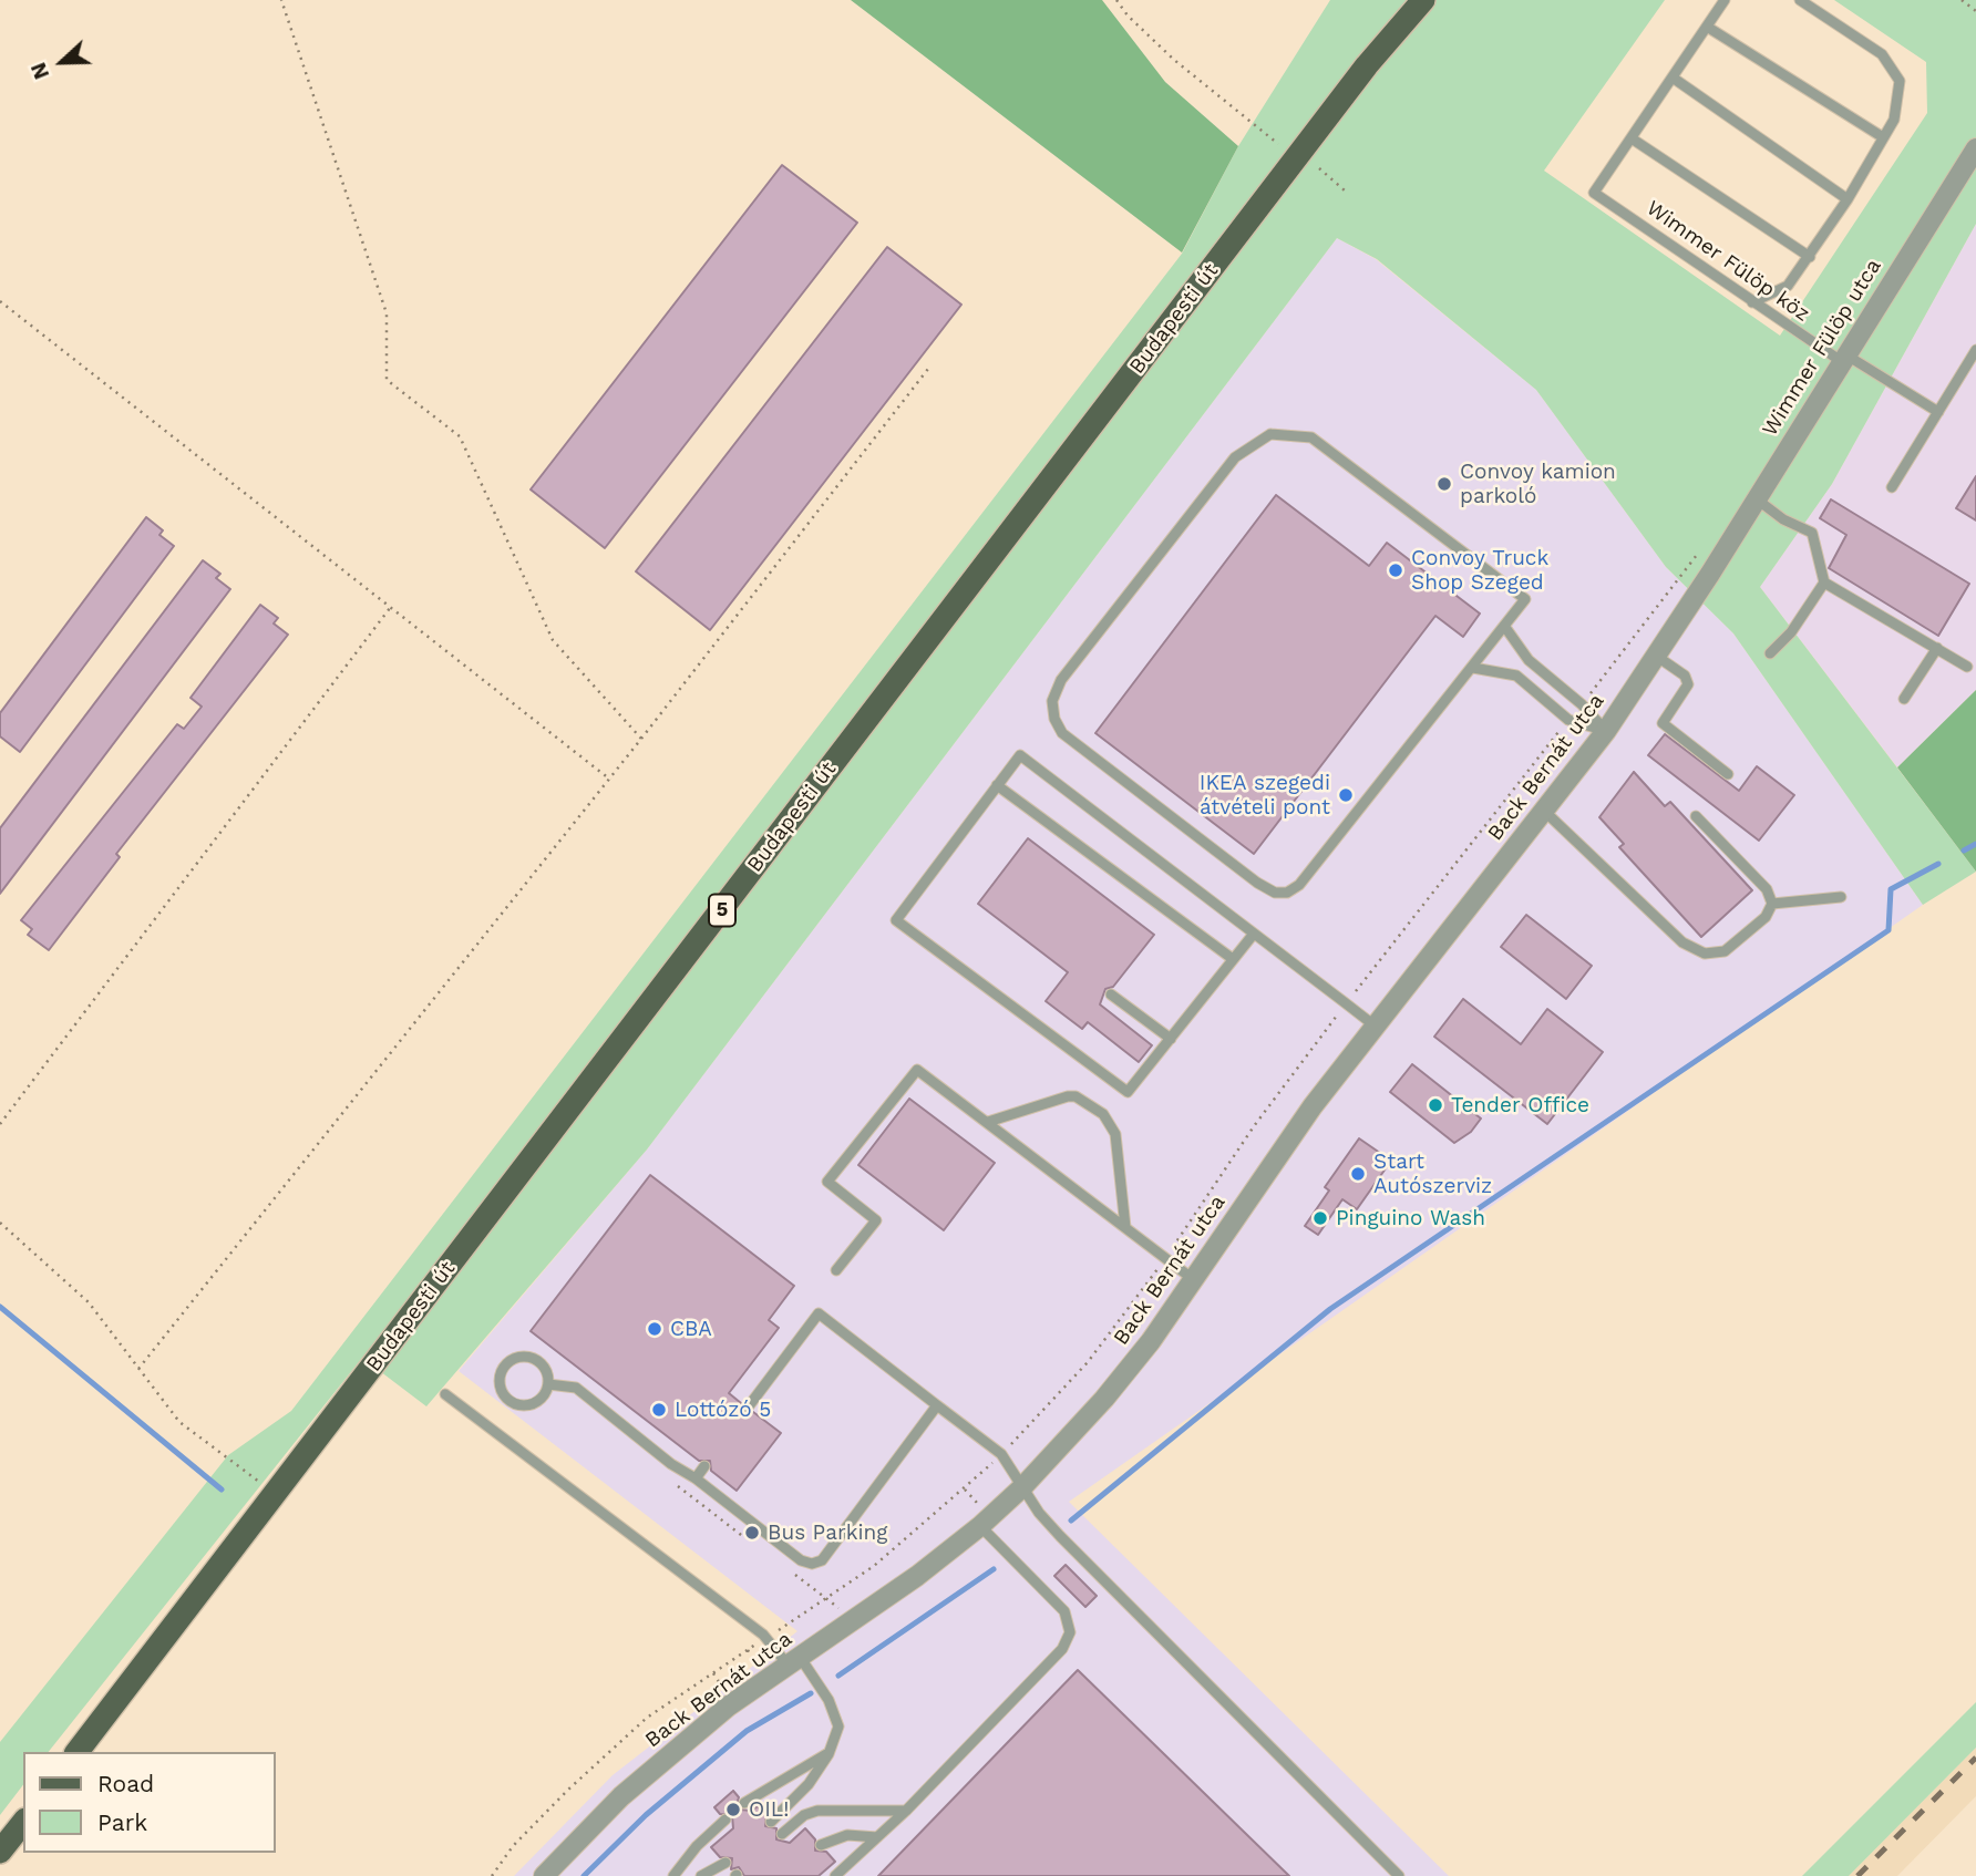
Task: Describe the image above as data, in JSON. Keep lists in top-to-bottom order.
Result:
{
  "streets": {
    "main road": ["Budapesti út", "5"],
    "street": ["Wimmer Fülöp utca", "Back Bernát utca"],
    "lane": ["Wimmer Fülöp köz"]
  },
  "crossings": [
    ["Wimmer Fülöp köz", "Wimmer Fülöp utca"],
    ["Wimmer Fülöp utca", "Back Bernát utca"]
  ],
  "places": [
    "Convoy kamion parkoló",
    "Convoy Truck Shop Szeged",
    "IKEA szegedi átvételi pont",
    "Tender Office",
    "Start Autószerviz",
    "Pinguino Wash",
    "CBA",
    "Lottózó 5",
    "Bus Parking",
    "OIL!"
  ],
  "legend": ["Road", "Park"],
  "north": "left"
}
